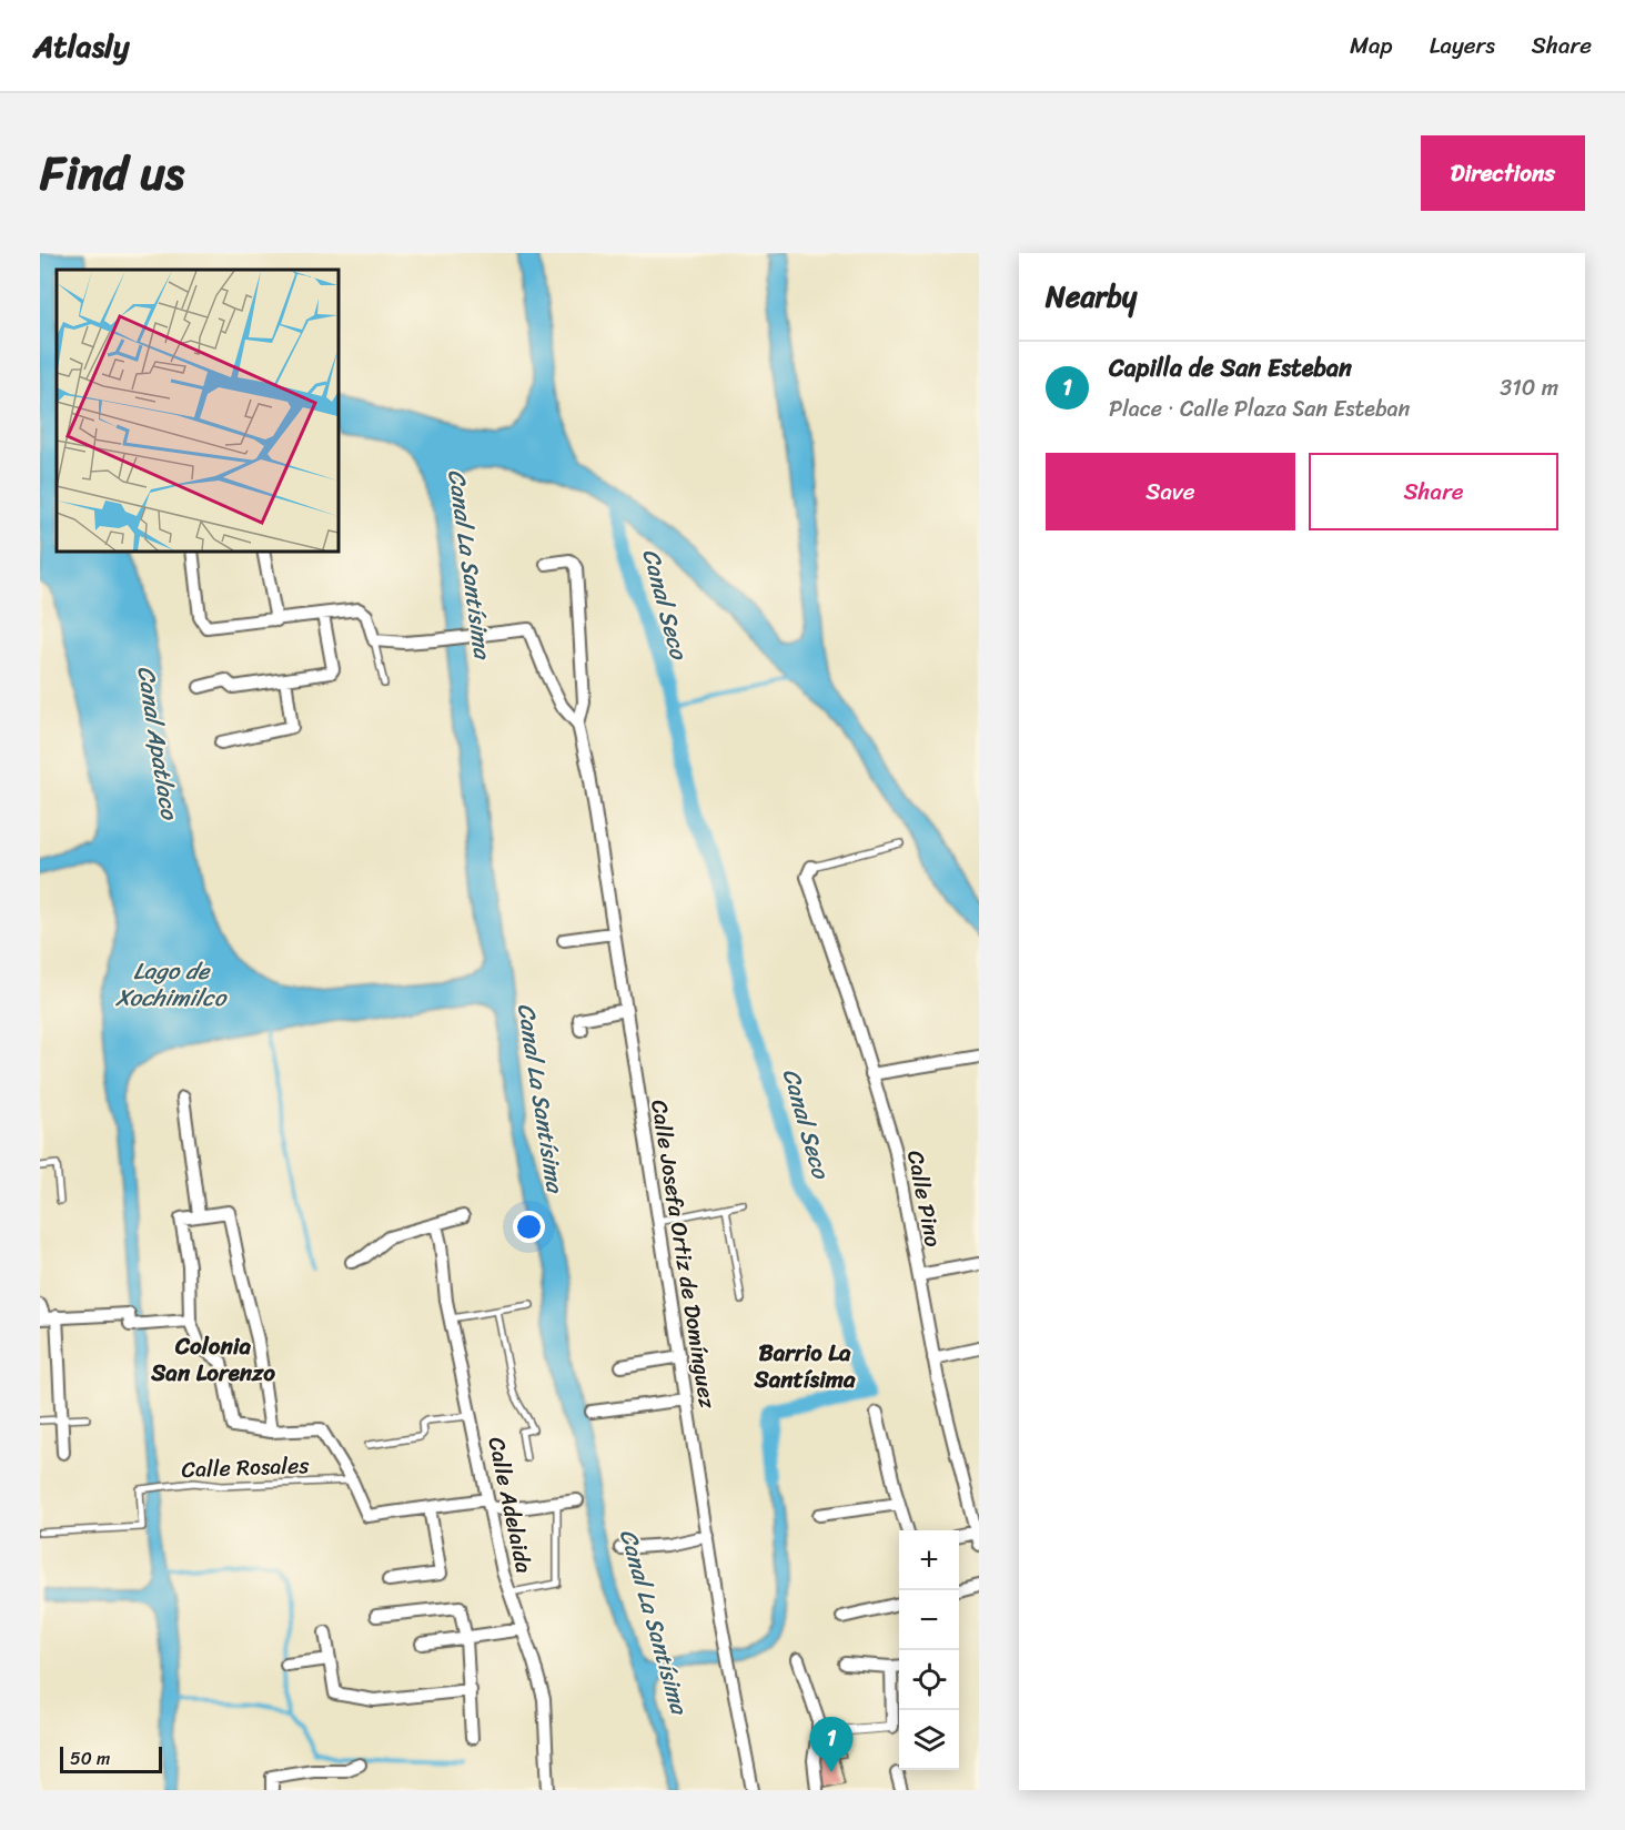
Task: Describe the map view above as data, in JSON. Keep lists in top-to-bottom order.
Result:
{
  "streets": {
    "street": ["Calle Pino", "Calle Josefa Ortiz de Domínguez", "Calle Adelaida"],
    "lane": ["Calle Rosales"]
  },
  "districts": ["Colonia San Lorenzo", "Barrio La Santísima"],
  "water": [
    "Canal La Santísima",
    "Canal Seco",
    "Canal Apatlaco",
    "Lago de Xochimilco"
  ],
  "scale_bar": "50 m",
  "page": {
    "header": "Atlasly",
    "nav": ["Map", "Layers", "Share"],
    "title": "Find us",
    "buttons": [
      "Directions",
      ["Save", "Share"]
    ],
    "heading": "Nearby",
    "list": [
      {
        "mark": "1",
        "name": "Capilla de San Esteban",
        "note": "Place · Calle Plaza San Esteban",
        "value": "310 m"
      }
    ],
    "map_buttons": ["+", "−"],
    "pins": "1",
    "scale": "50 m"
  }
}
